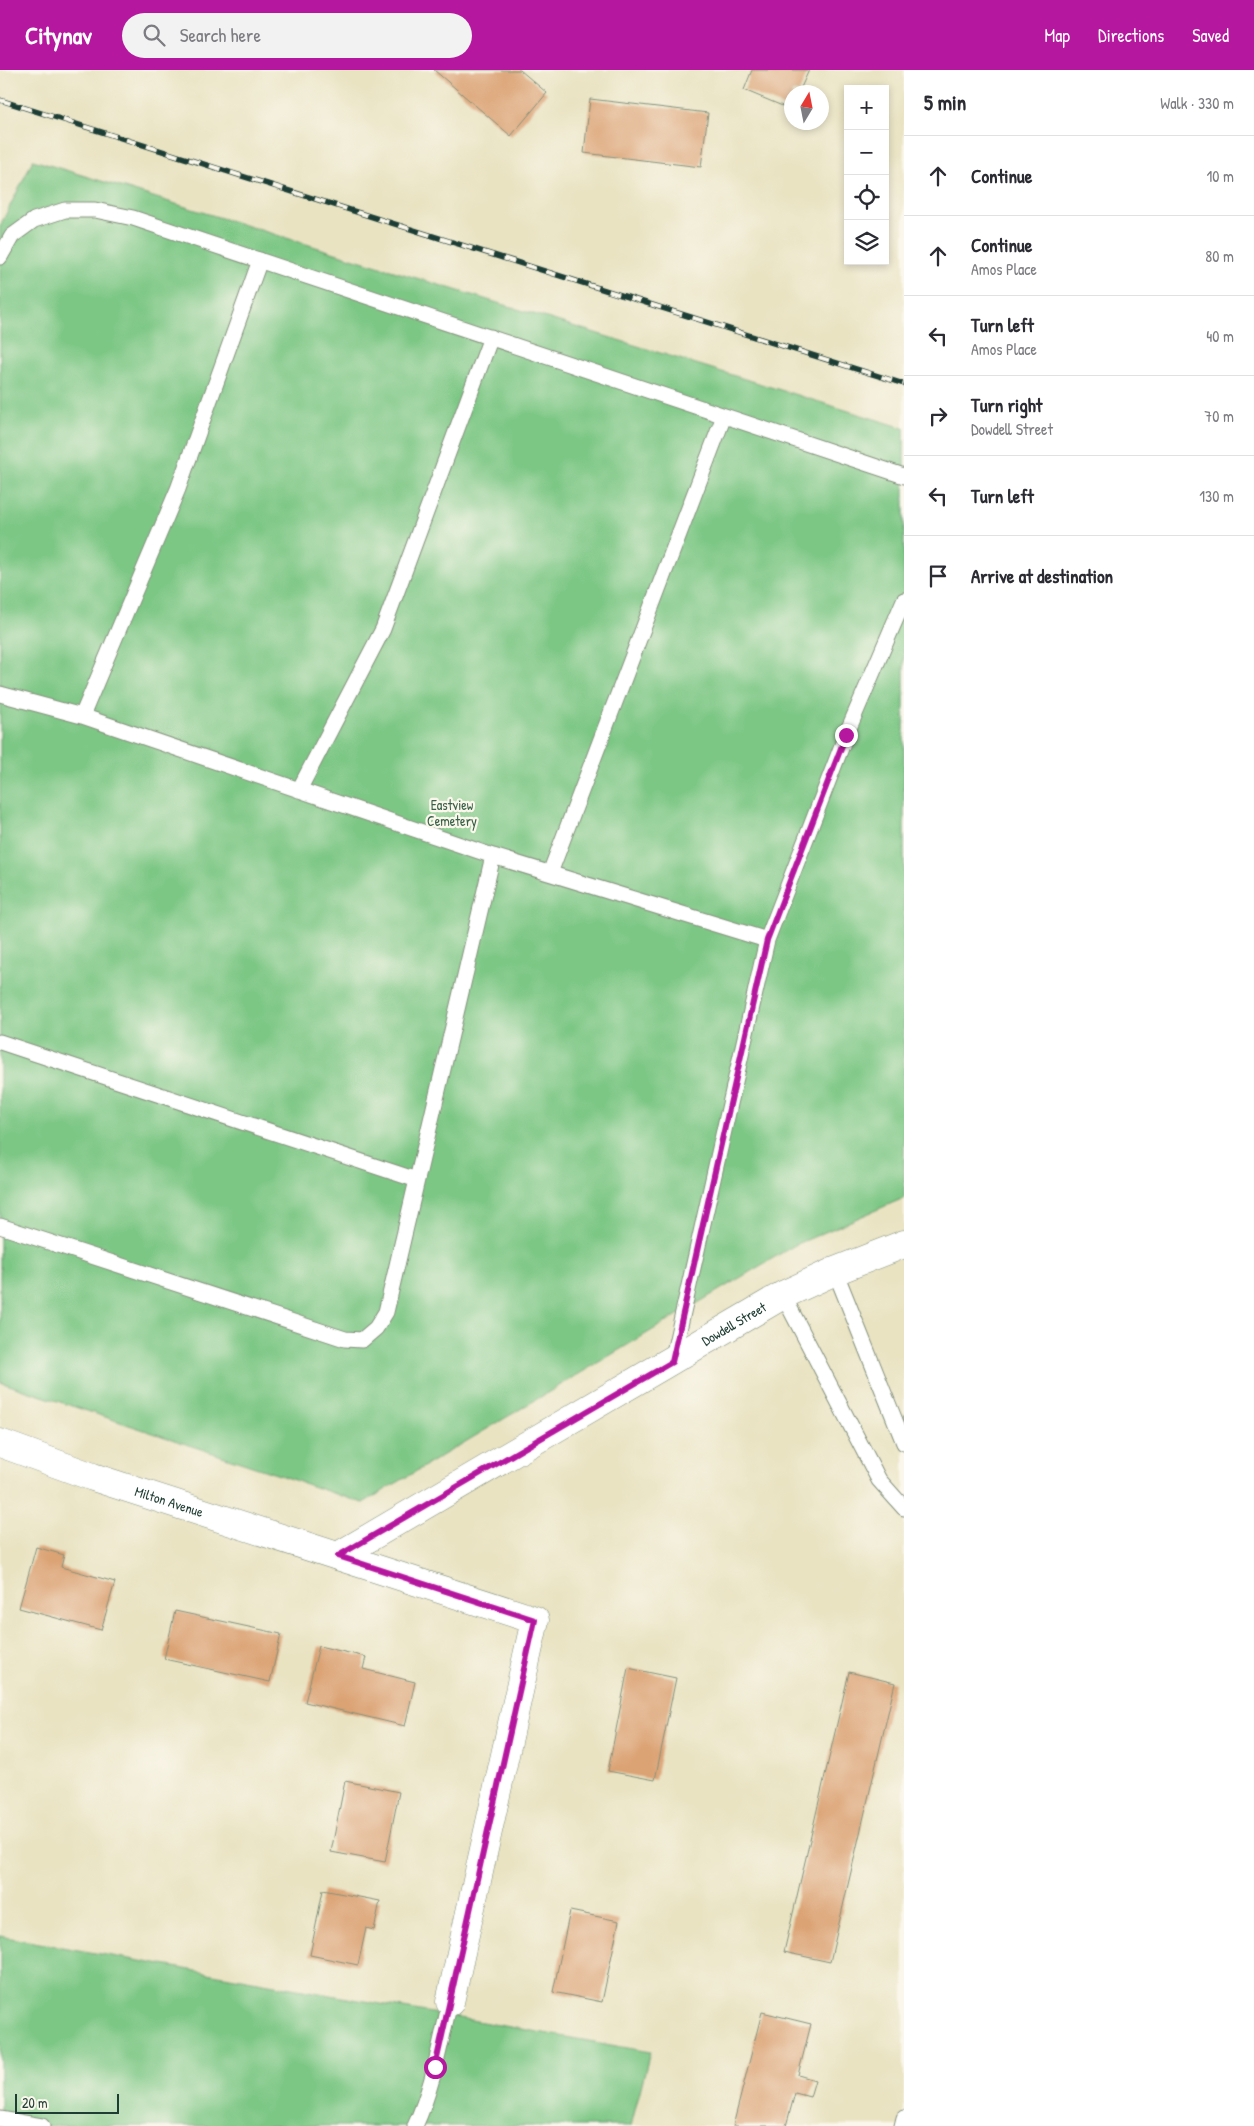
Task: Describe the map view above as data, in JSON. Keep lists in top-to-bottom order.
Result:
{
  "streets": {
    "street": ["Dowdell Street", "Milton Avenue"]
  },
  "crossings": [
    ["Dowdell Street", "Milton Avenue"]
  ],
  "parks": ["Eastview Cemetery"],
  "scale_bar": "20 m",
  "north": "top",
  "page": {
    "header": "Citynav",
    "search": "Search here",
    "nav": ["Map", "Directions", "Saved"],
    "heading": ["5 min", "Walk · 330 m"],
    "map_buttons": ["+", "−"],
    "list": [
      ["Continue", "10 m"],
      ["Continue", "Amos Place", "80 m"],
      ["Turn left", "Amos Place", "40 m"],
      ["Turn right", "Dowdell Street", "70 m"],
      ["Turn left", "130 m"],
      "Arrive at destination"
    ],
    "scale": "20 m"
  }
}
